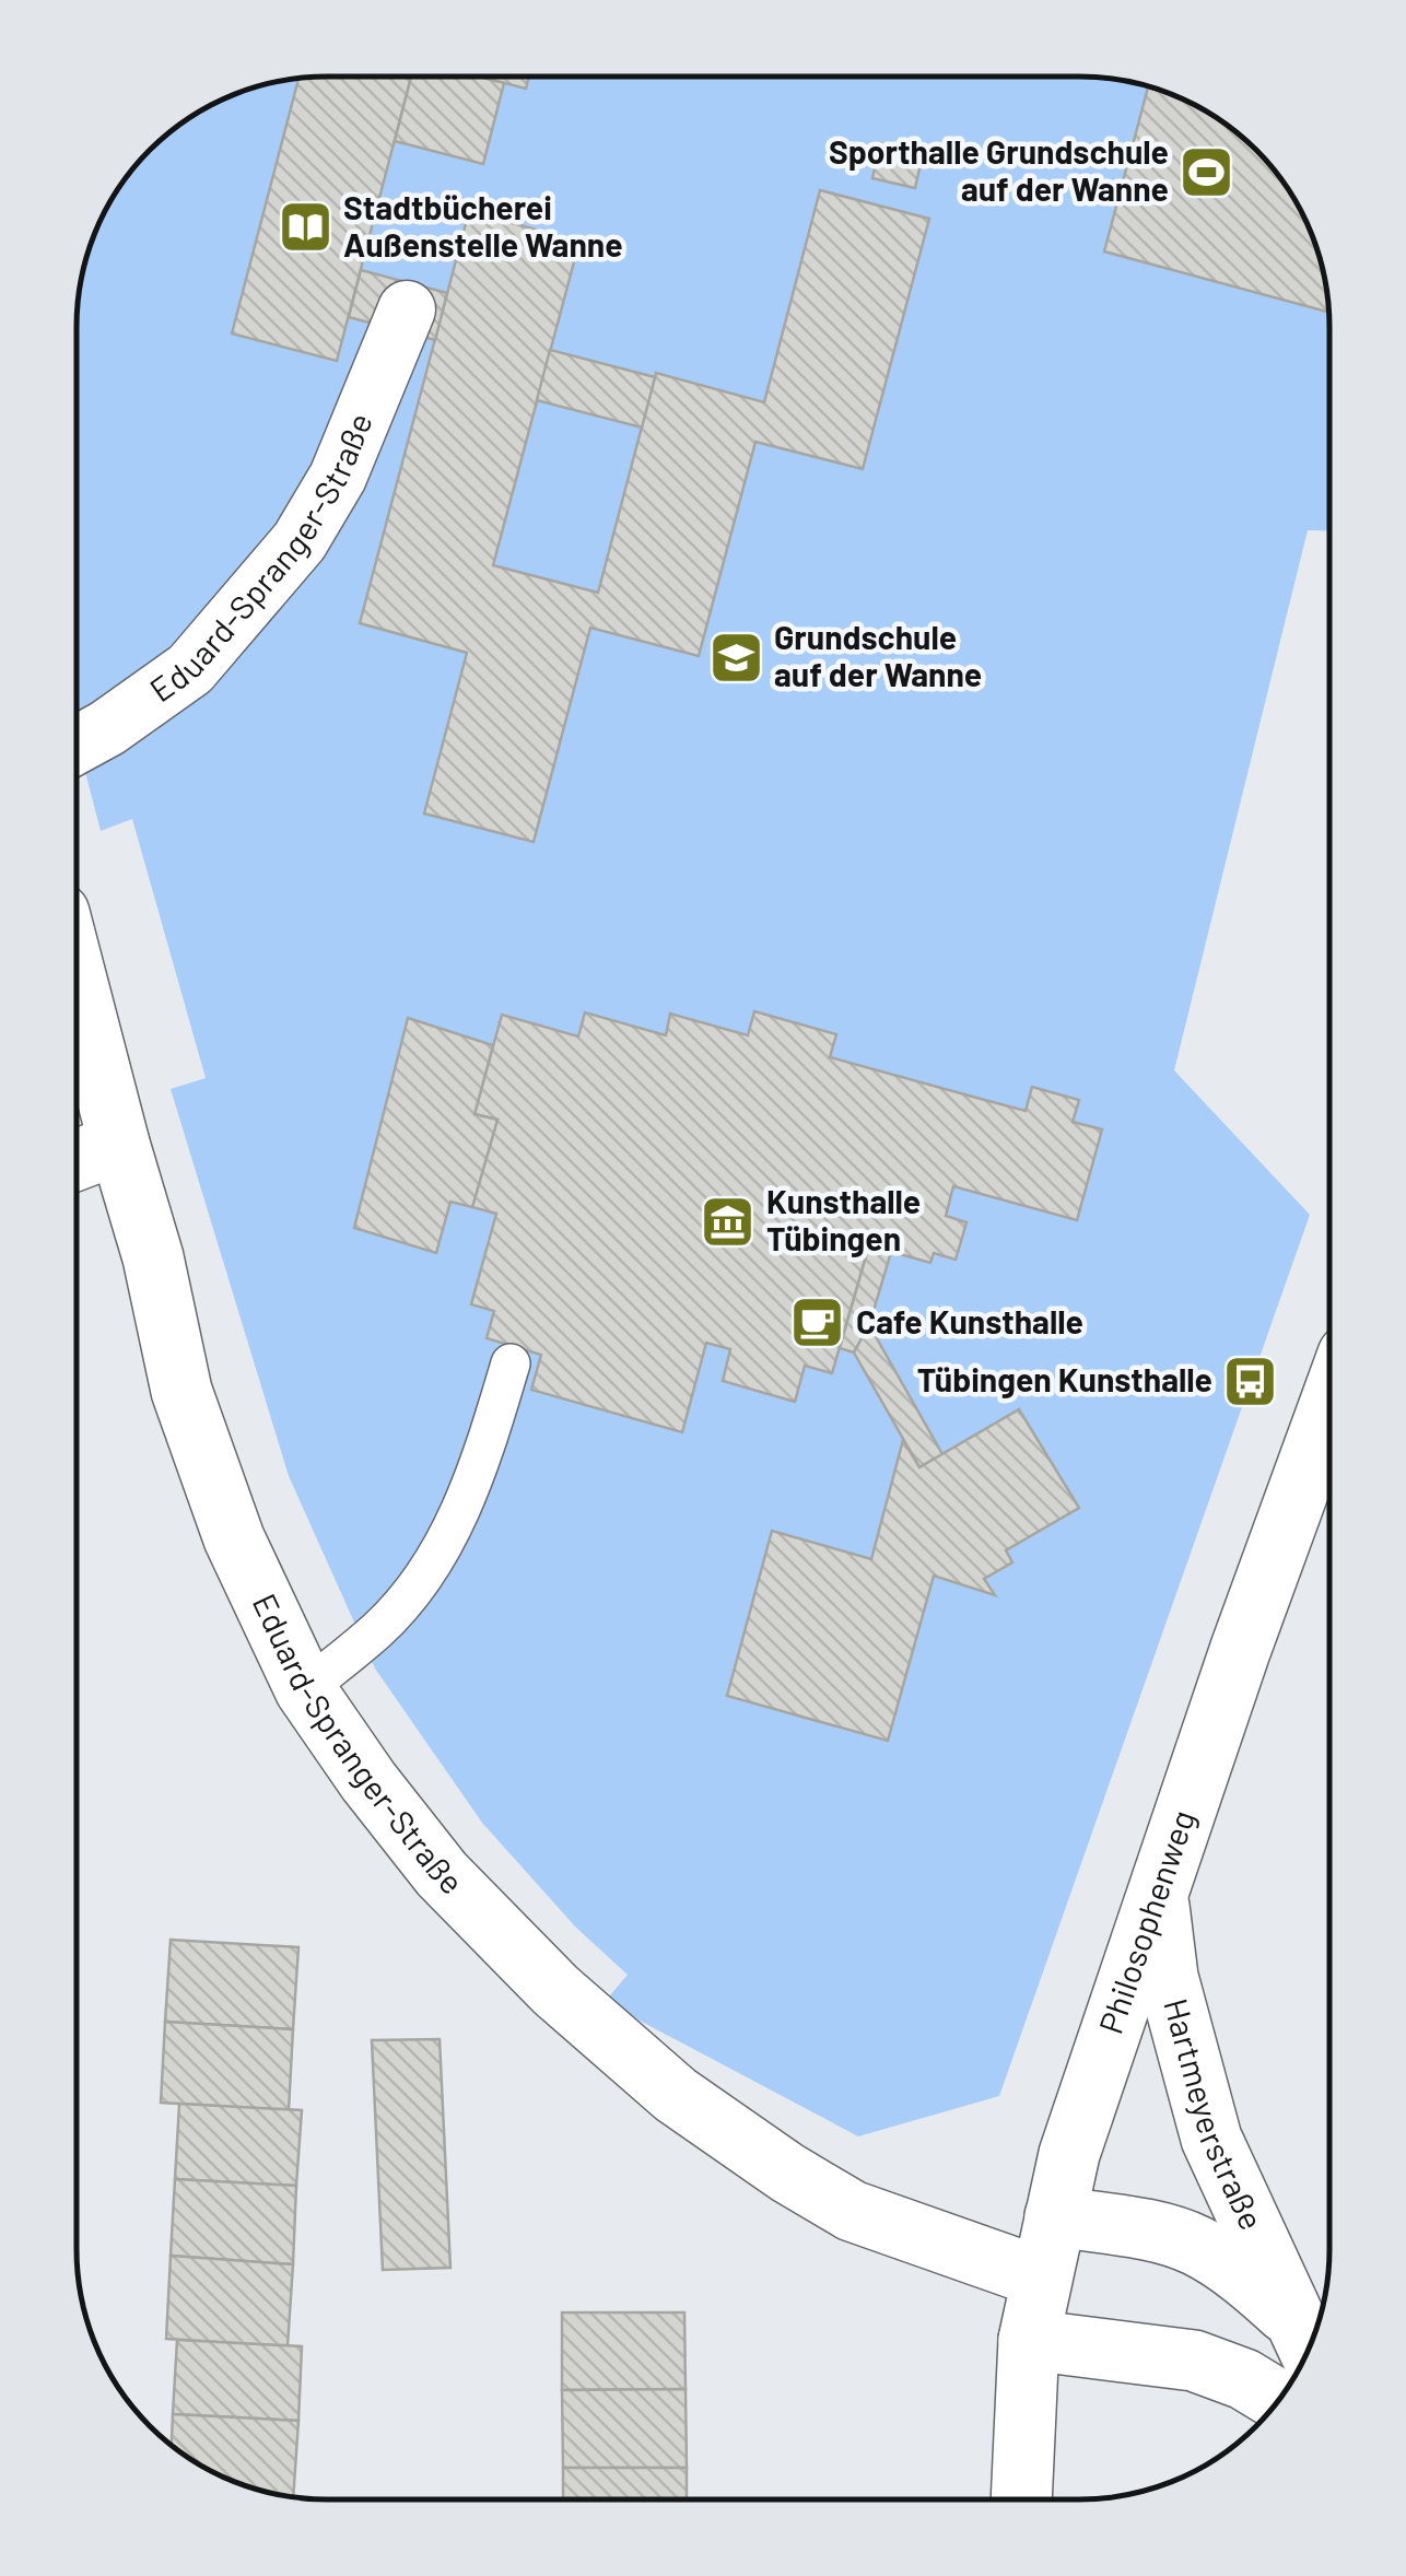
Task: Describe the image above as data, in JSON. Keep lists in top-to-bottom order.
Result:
{
  "streets": {
    "street": ["Eduard-Spranger-Straße", "Philosophenweg", "Hartmeyerstraße"]
  },
  "crossings": [
    ["Eduard-Spranger-Straße", "Philosophenweg"],
    ["Philosophenweg", "Hartmeyerstraße"]
  ],
  "places": {
    "sports": ["Sporthalle Grundschule auf der Wanne"],
    "library": ["Stadtbücherei Außenstelle Wanne"],
    "school or university": ["Grundschule auf der Wanne"],
    "museum": ["Kunsthalle Tübingen"],
    "cafe": ["Cafe Kunsthalle"],
    "bus stop": ["Tübingen Kunsthalle"]
  }
}
